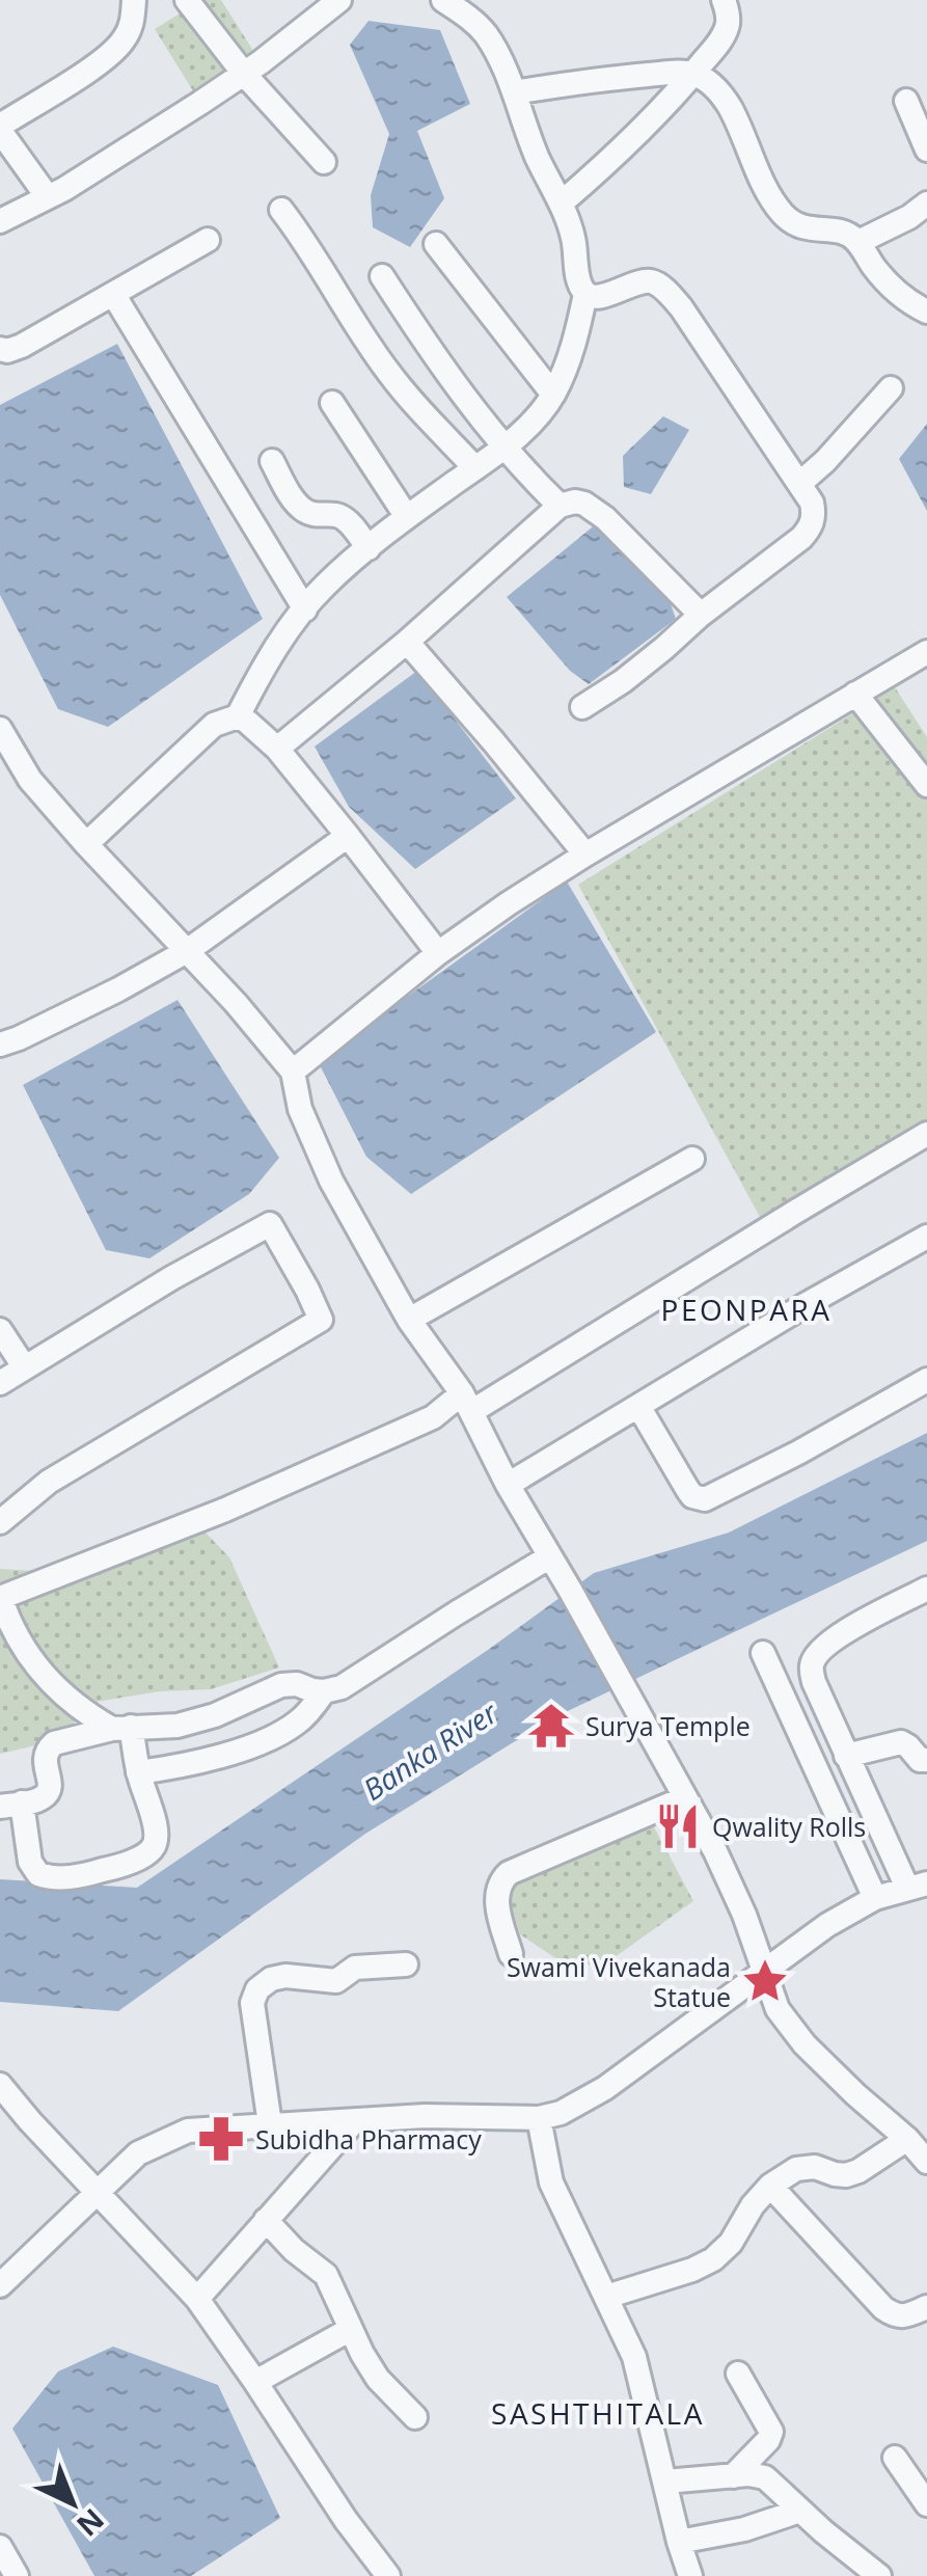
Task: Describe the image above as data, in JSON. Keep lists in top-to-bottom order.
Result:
{
  "districts": ["PEONPARA", "SASHTHITALA"],
  "water": ["Banka River"],
  "places": {
    "temple": ["Surya Temple"],
    "restaurant": ["Qwality Rolls"],
    "place": ["Swami Vivekanada Statue"],
    "pharmacy": ["Subidha Pharmacy"]
  },
  "north": "bottom right"
}
